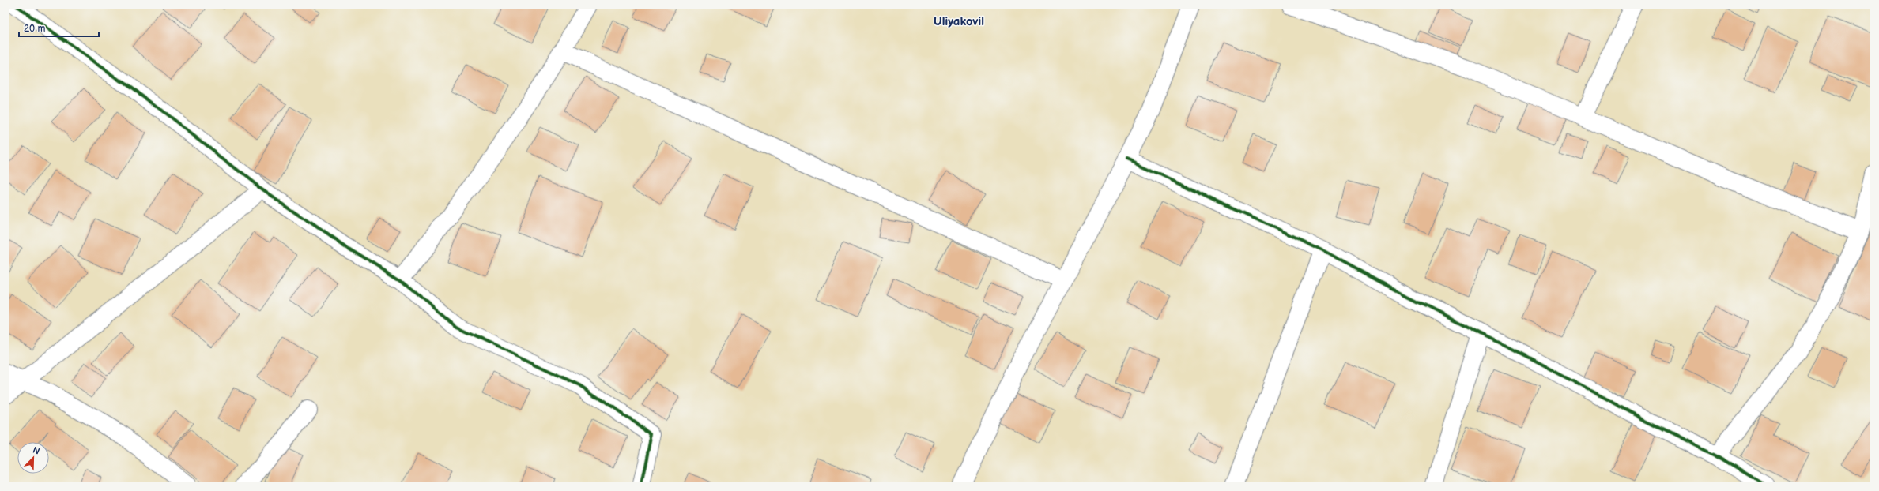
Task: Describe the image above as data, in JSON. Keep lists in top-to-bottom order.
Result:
{
  "districts": ["Uliyakovil"],
  "scale_bar": "20 m",
  "north": "top right"
}
